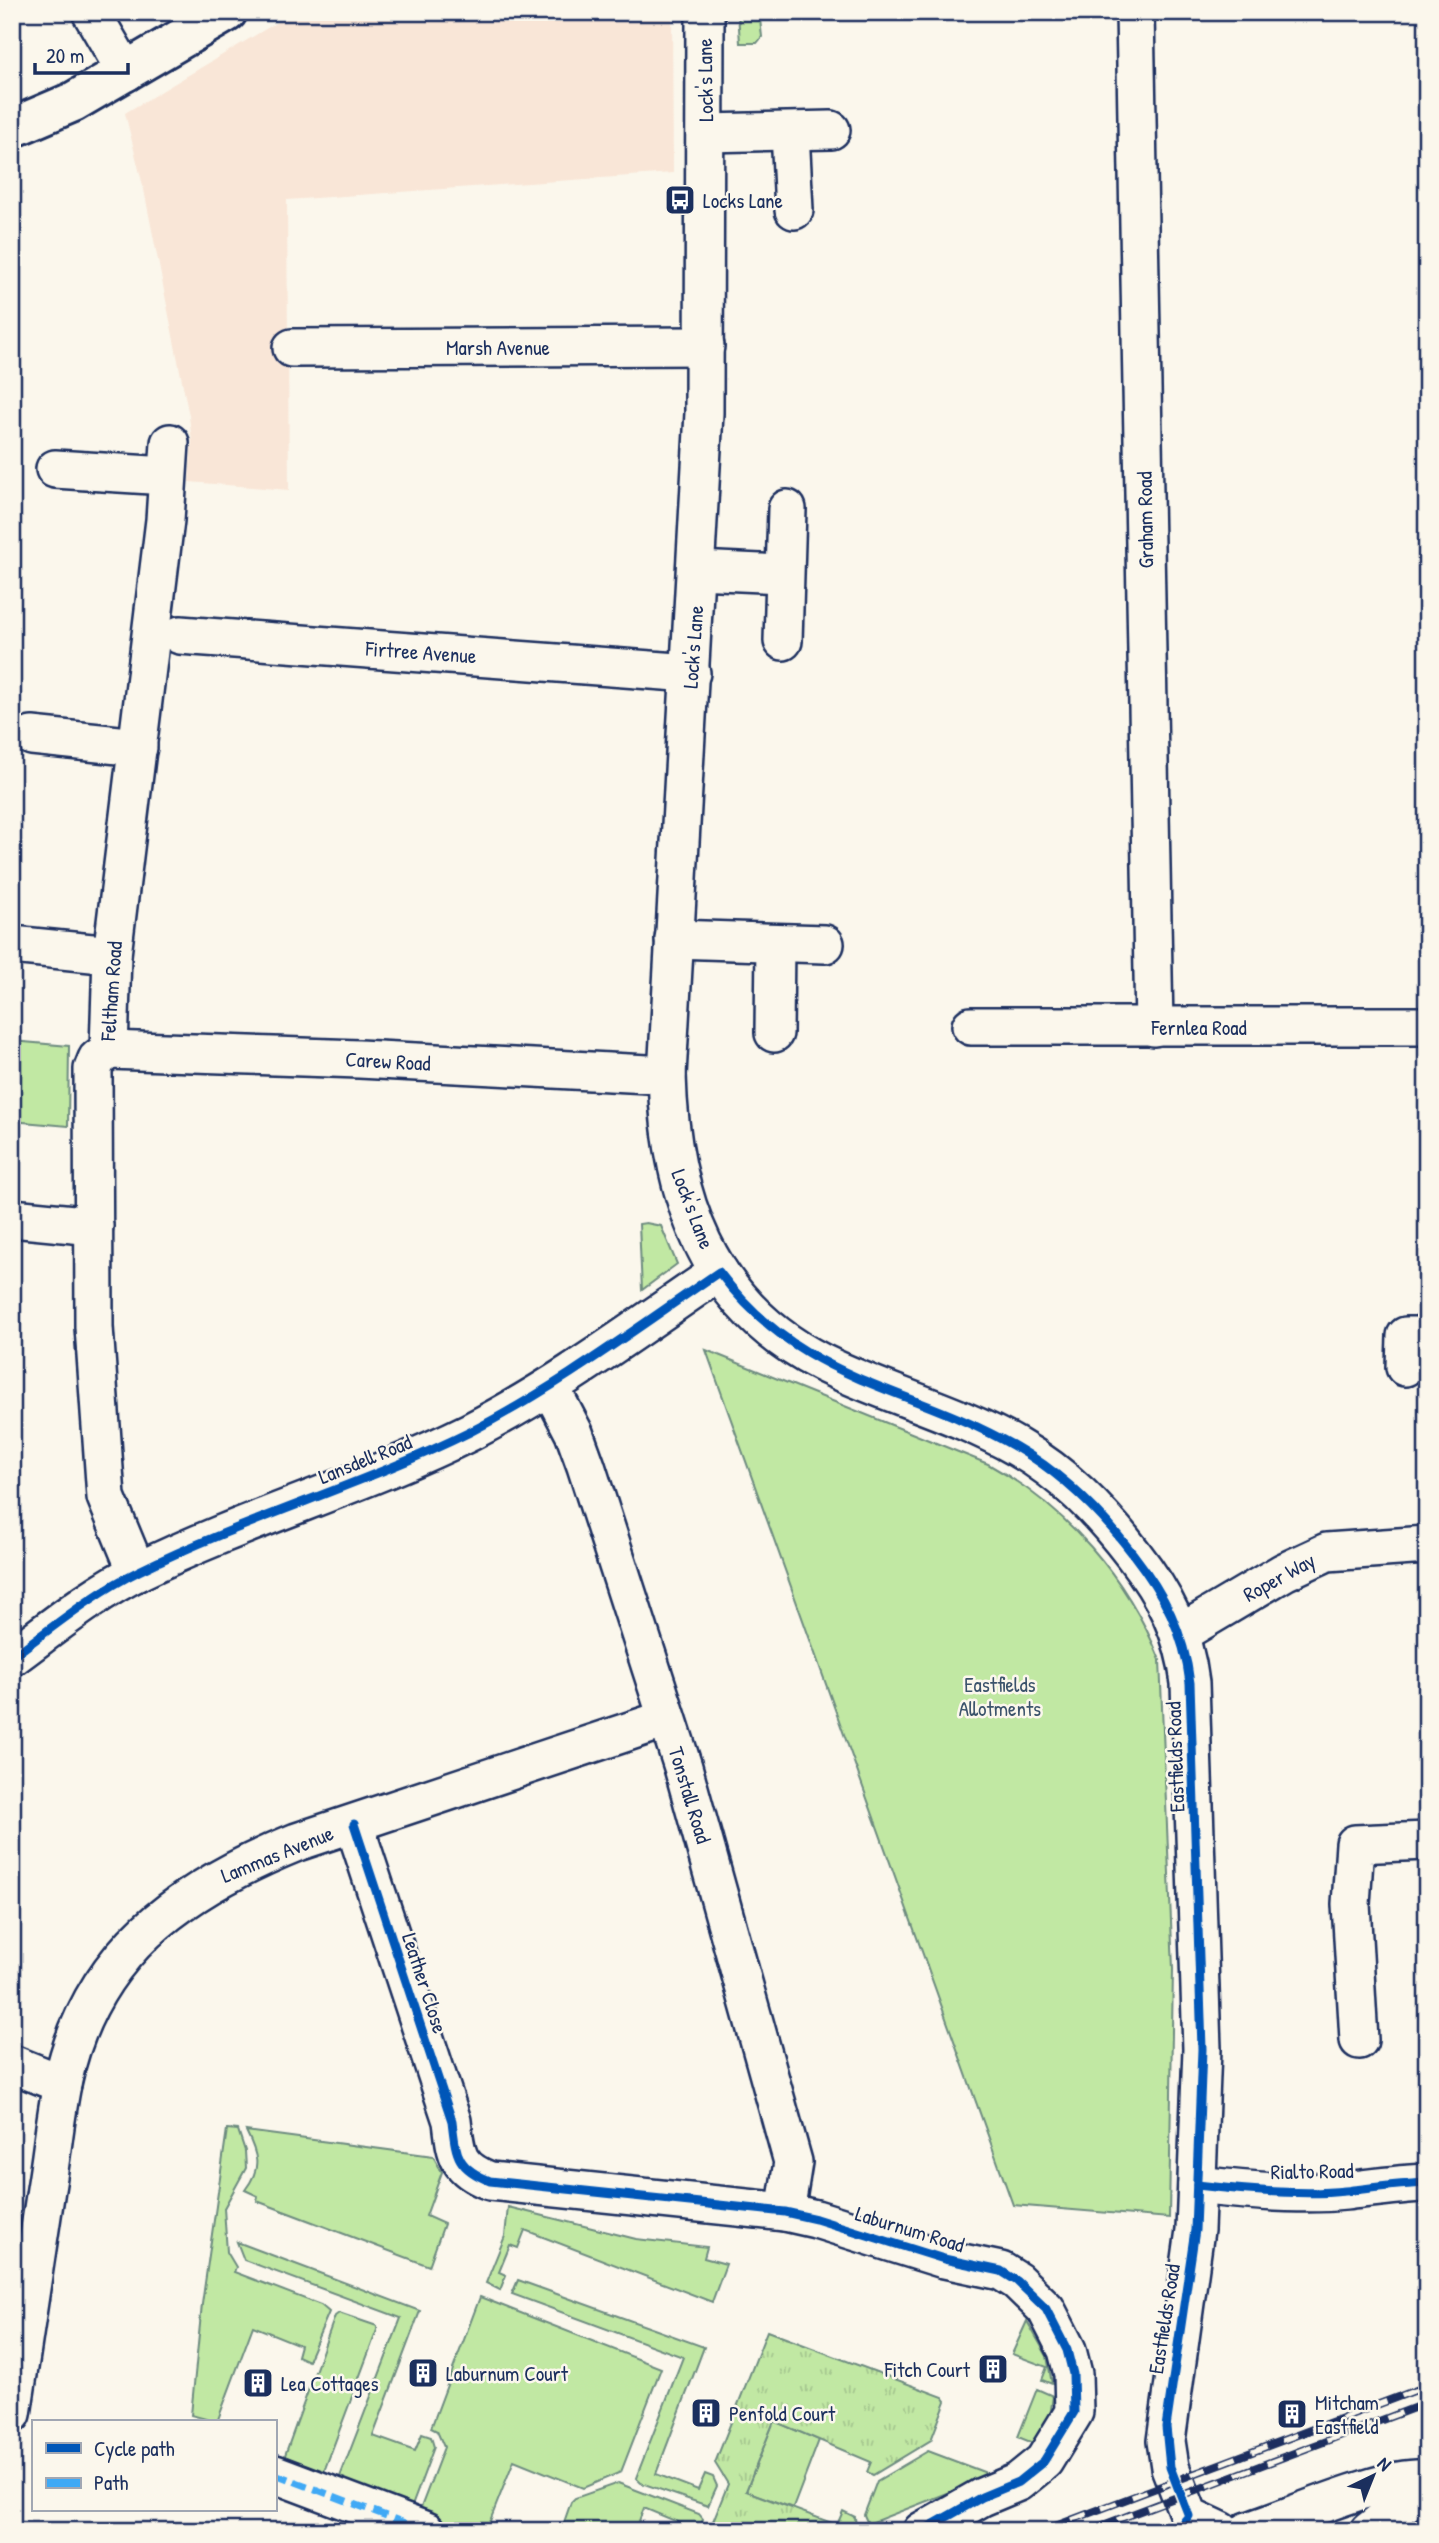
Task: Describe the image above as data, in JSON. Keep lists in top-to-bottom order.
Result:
{
  "streets": {
    "street": [
      "Lock's Lane",
      "Marsh Avenue",
      "Graham Road",
      "Firtree Avenue",
      "Feltham Road",
      "Fernlea Road",
      "Carew Road",
      "Lansdell Road",
      "Roper Way",
      "Eastfields Road",
      "Tonstall Road",
      "Lammas Avenue",
      "Leather Close",
      "Rialto Road",
      "Laburnum Road"
    ]
  },
  "crossings": [
    ["Lock's Lane", "Marsh Avenue"],
    ["Lock's Lane", "Firtree Avenue"],
    ["Lock's Lane", "Carew Road"],
    ["Lock's Lane", "Lansdell Road"],
    ["Lock's Lane", "Eastfields Road"],
    ["Graham Road", "Fernlea Road"],
    ["Feltham Road", "Carew Road"],
    ["Feltham Road", "Lansdell Road"],
    ["Lansdell Road", "Eastfields Road"],
    ["Lansdell Road", "Tonstall Road"],
    ["Roper Way", "Eastfields Road"],
    ["Eastfields Road", "Rialto Road"],
    ["Tonstall Road", "Lammas Avenue"],
    ["Tonstall Road", "Laburnum Road"],
    ["Lammas Avenue", "Leather Close"],
    ["Leather Close", "Laburnum Road"]
  ],
  "parks": ["Eastfields Allotments"],
  "places": {
    "bus stop": ["Locks Lane"],
    "building": [
      "Fitch Court",
      "Laburnum Court",
      "Lea Cottages",
      "Penfold Court",
      "Mitcham Eastfield"
    ]
  },
  "legend": ["Cycle path", "Path"],
  "scale_bar": "20 m",
  "north": "top right"
}
